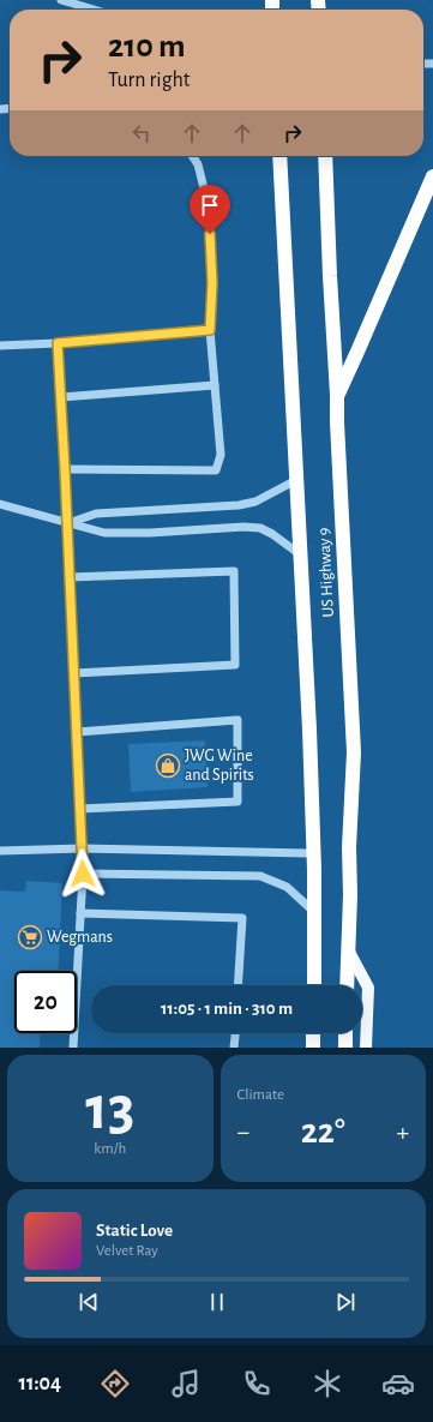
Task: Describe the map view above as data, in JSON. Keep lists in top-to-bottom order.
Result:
{
  "streets": {
    "highway": ["US Highway 9"]
  },
  "places": {
    "shop": ["JWG Wine and Spirits"],
    "supermarket": ["Wegmans"]
  },
  "page": {
    "turn": ["210 m", "Turn right"],
    "limit": "20",
    "trip": "11:05 · 1 min · 310 m",
    "tile": [
      ["13", "km/h"],
      "Climate"
    ],
    "heat": ["−", "22°", "+"],
    "song": ["Static Love", "Velvet Ray"],
    "tabs": "11:04"
  }
}
